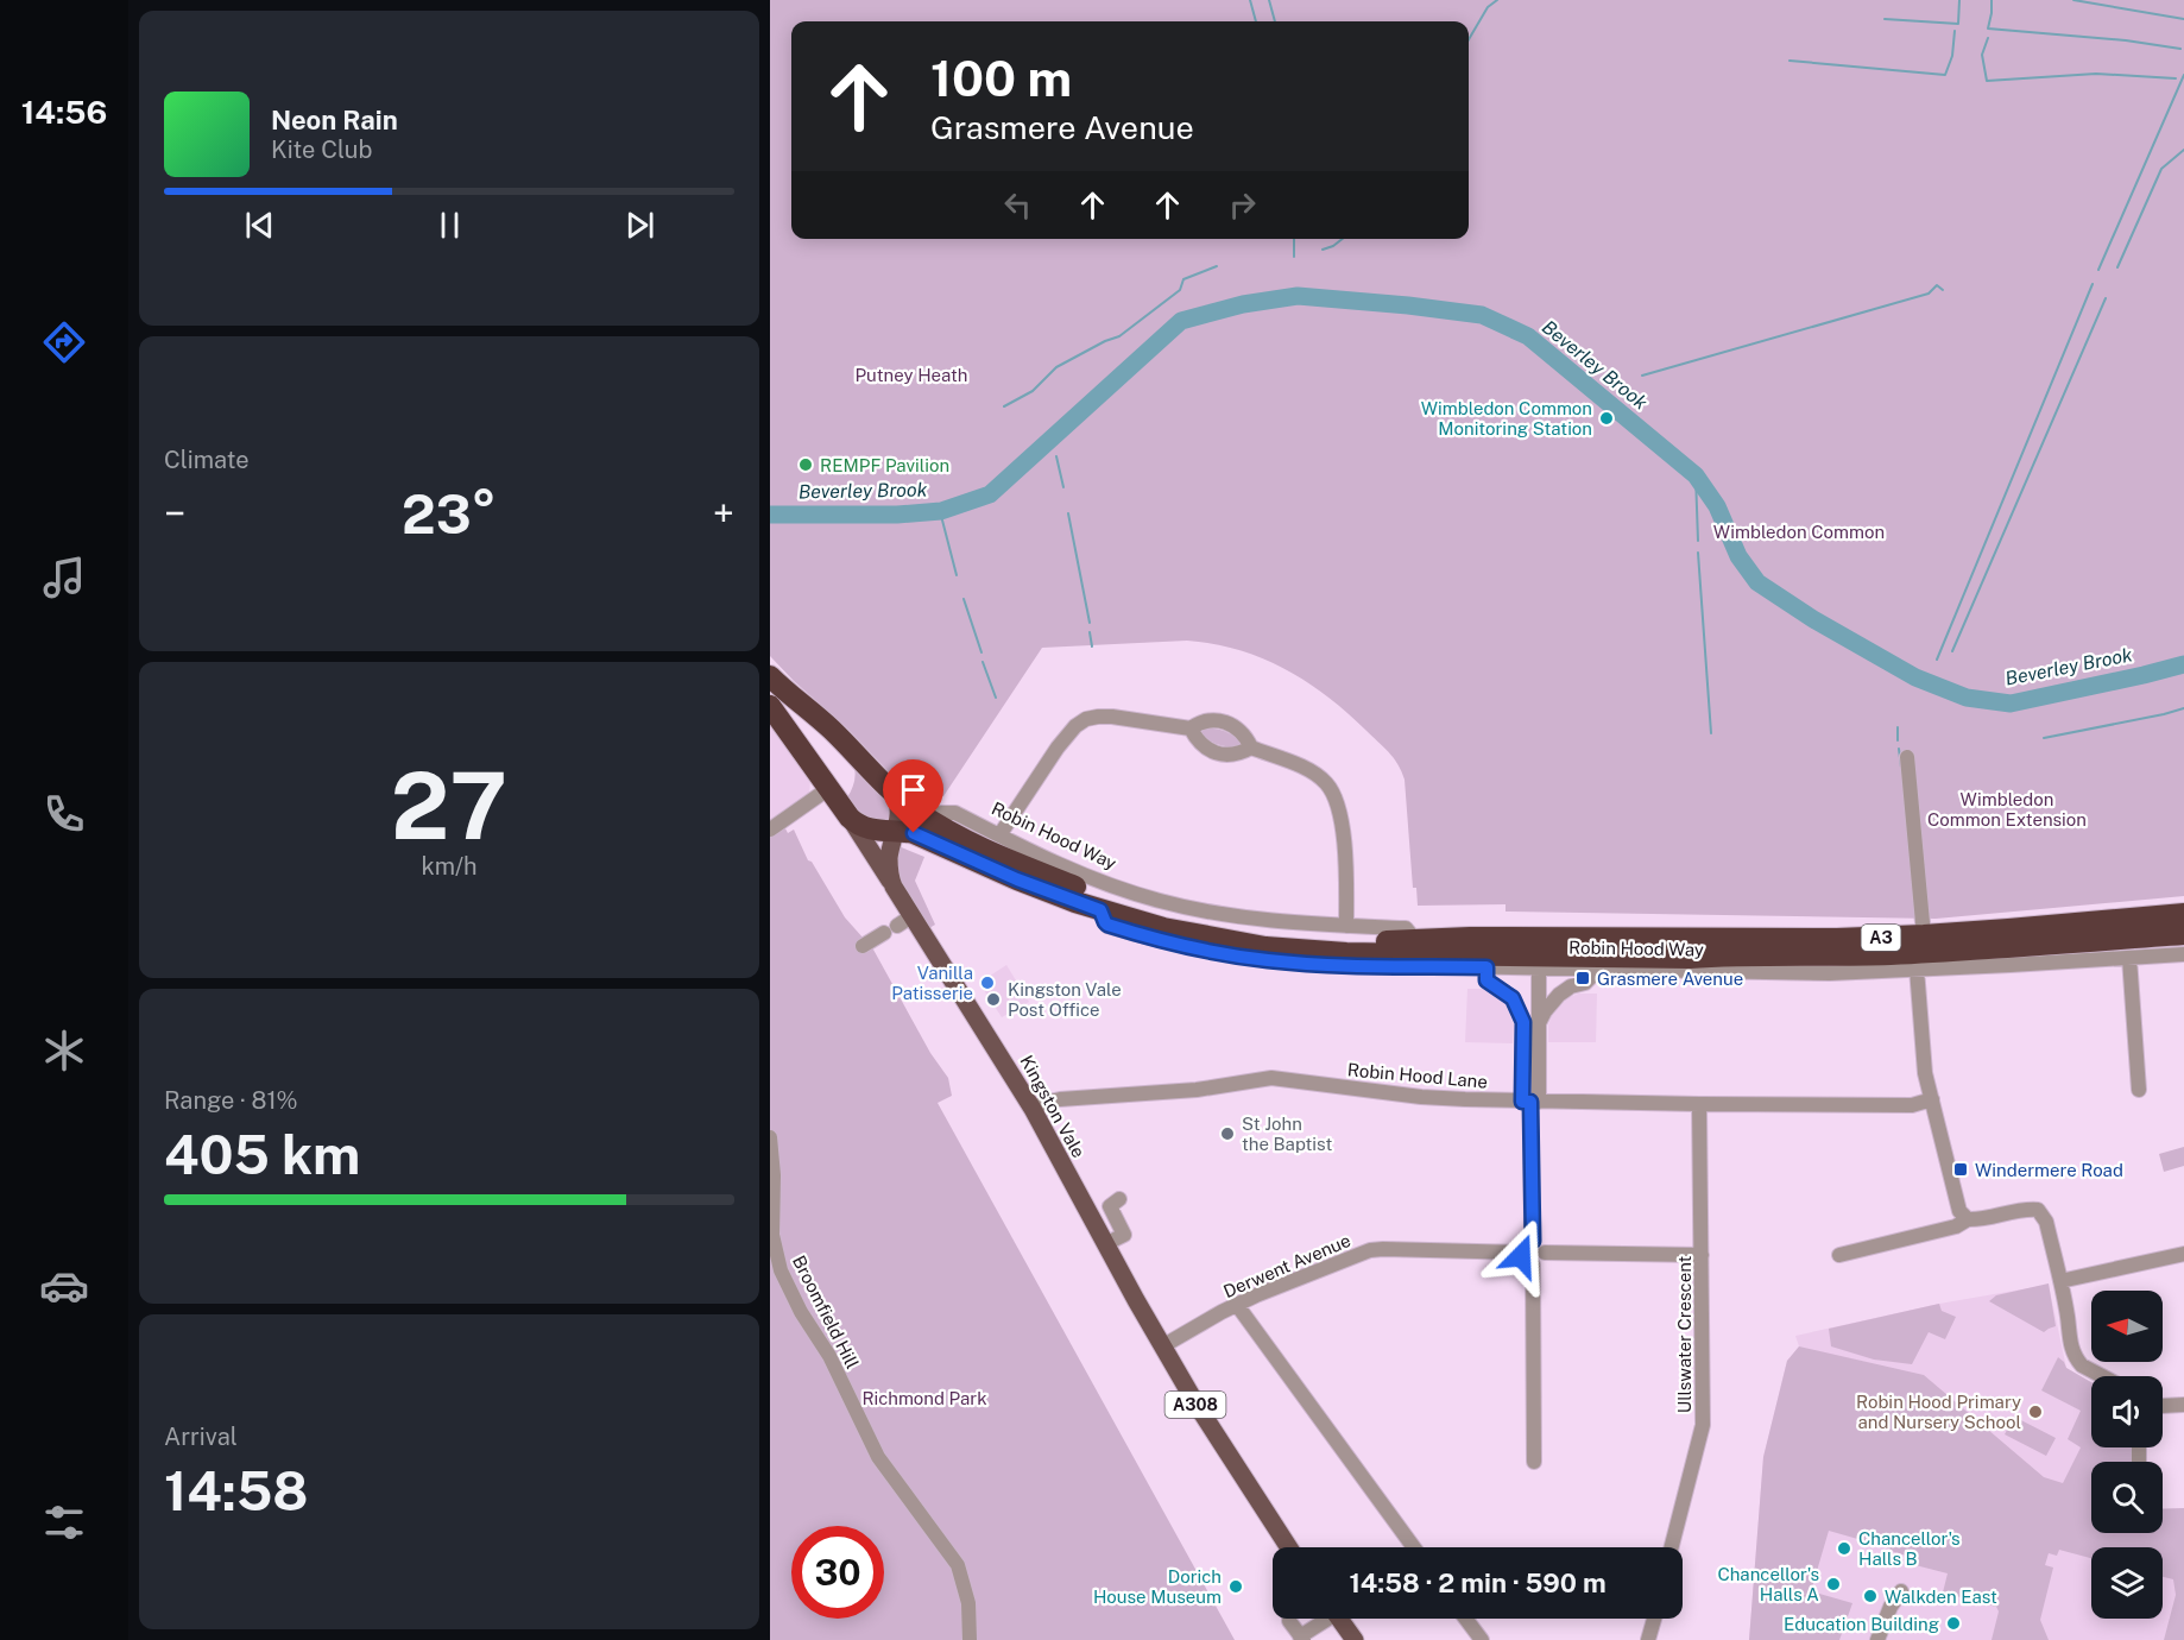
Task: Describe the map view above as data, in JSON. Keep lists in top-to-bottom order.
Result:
{
  "streets": {
    "highway": ["Robin Hood Way", "A3"],
    "main road": ["Kingston Vale", "A308"],
    "street": [
      "Robin Hood Lane",
      "Derwent Avenue",
      "Broomfield Hill",
      "Ullswater Crescent"
    ]
  },
  "crossings": [
    ["Robin Hood Way", "A3"],
    ["Robin Hood Way", "Kingston Vale"],
    ["A3", "Kingston Vale"],
    ["A3", "A308"],
    ["Robin Hood Lane", "Kingston Vale"],
    ["Robin Hood Lane", "Ullswater Crescent"],
    ["Kingston Vale", "Derwent Avenue"],
    ["Kingston Vale", "A308"]
  ],
  "water": ["Beverley Brook"],
  "parks": [
    "Putney Heath",
    "Wimbledon Common",
    "Wimbledon Common Extension",
    "Richmond Park"
  ],
  "places": {
    "other": [
      "Wimbledon Common Monitoring Station",
      "REMPF Pavilion",
      "Vanilla Patisserie",
      "Kingston Vale Post Office",
      "St John the Baptist",
      "Robin Hood Primary and Nursery School",
      "Chancellor's Halls B",
      "Chancellor's Halls A",
      "Dorich House Museum",
      "Walkden East",
      "Education Building"
    ],
    "transit": ["Grasmere Avenue", "Windermere Road"]
  },
  "north": "left",
  "page": {
    "tabs": "14:56",
    "turn": ["100 m", "Grasmere Avenue"],
    "song": ["Neon Rain", "Kite Club"],
    "tile": [
      "Climate",
      ["27", "km/h"],
      ["Range · 81%", "405 km"],
      ["Arrival", "14:58"]
    ],
    "heat": ["−", "23°", "+"],
    "limit": "30",
    "trip": "14:58 · 2 min · 590 m"
  }
}
